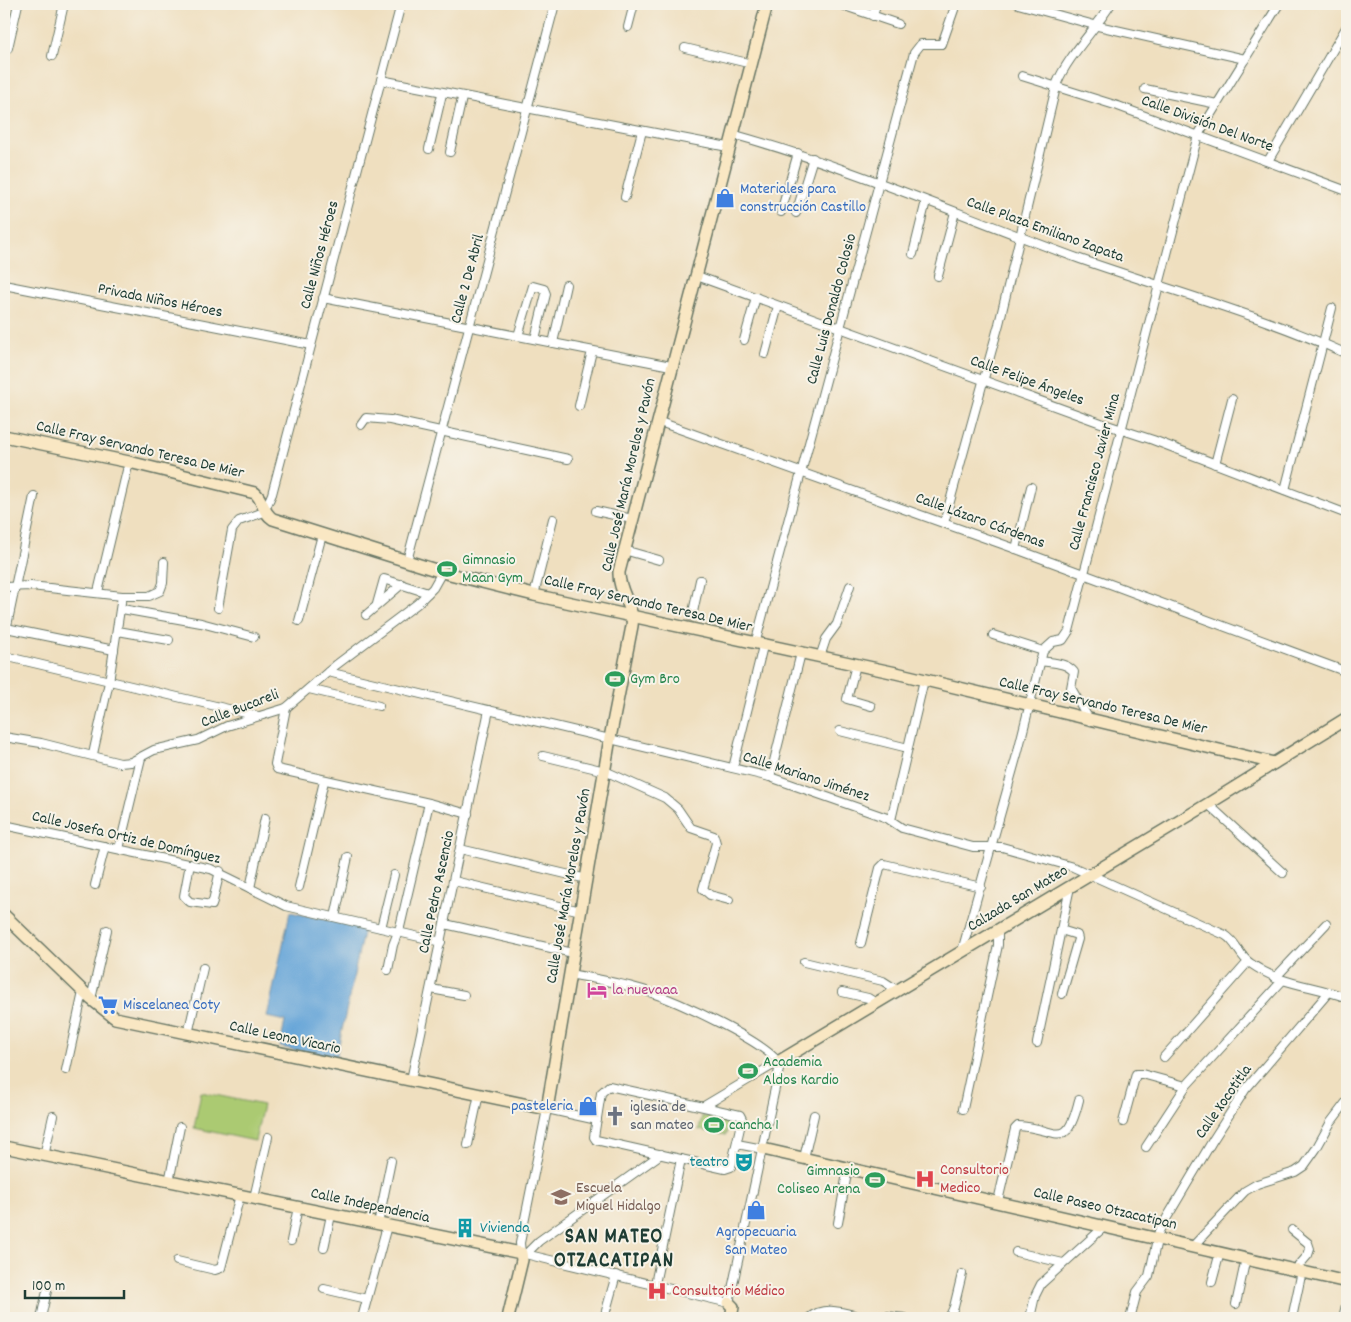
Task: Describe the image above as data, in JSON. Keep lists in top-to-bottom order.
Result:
{
  "streets": {
    "main road": [
      "Calle Fray Servando Teresa De Mier",
      "Calle José María Morelos y Pavón",
      "Calzada San Mateo",
      "Calle Leona Vicario",
      "Calle Independencia",
      "Calle Paseo Otzacatipan"
    ],
    "street": [
      "Calle División Del Norte",
      "Calle Plaza Emiliano Zapata",
      "Calle Niños Héroes",
      "Calle 2 De Abril",
      "Privada Niños Héroes",
      "Calle Luis Donaldo Colosio",
      "Calle Felipe Ángeles",
      "Calle Francisco Javier Mina",
      "Calle Lázaro Cárdenas",
      "Calle Bucareli",
      "Calle Mariano Jiménez",
      "Calle Josefa Ortiz de Domínguez",
      "Calle Pedro Ascencio",
      "Calle Xocotitla"
    ]
  },
  "crossings": [
    ["Calle División Del Norte", "Calle Francisco Javier Mina"],
    ["Calle Plaza Emiliano Zapata", "Calle Luis Donaldo Colosio"],
    ["Calle Plaza Emiliano Zapata", "Calle Francisco Javier Mina"],
    ["Calle Plaza Emiliano Zapata", "Calle José María Morelos y Pavón"],
    ["Calle Niños Héroes", "Privada Niños Héroes"],
    ["Calle Niños Héroes", "Calle Fray Servando Teresa De Mier"],
    ["Calle 2 De Abril", "Calle Fray Servando Teresa De Mier"],
    ["Calle Luis Donaldo Colosio", "Calle Felipe Ángeles"],
    ["Calle Luis Donaldo Colosio", "Calle Fray Servando Teresa De Mier"],
    ["Calle Luis Donaldo Colosio", "Calle Lázaro Cárdenas"],
    ["Calle Luis Donaldo Colosio", "Calle Mariano Jiménez"],
    ["Calle Felipe Ángeles", "Calle Francisco Javier Mina"],
    ["Calle Felipe Ángeles", "Calle José María Morelos y Pavón"],
    ["Calle Fray Servando Teresa De Mier", "Calle José María Morelos y Pavón"],
    ["Calle Fray Servando Teresa De Mier", "Calle Bucareli"],
    ["Calle Fray Servando Teresa De Mier", "Calzada San Mateo"],
    ["Calle Francisco Javier Mina", "Calle Lázaro Cárdenas"],
    ["Calle José María Morelos y Pavón", "Calle Lázaro Cárdenas"],
    ["Calle José María Morelos y Pavón", "Calle Mariano Jiménez"],
    ["Calle José María Morelos y Pavón", "Calle Leona Vicario"],
    ["Calle José María Morelos y Pavón", "Calle Independencia"],
    ["Calle Bucareli", "Calle Mariano Jiménez"],
    ["Calle Mariano Jiménez", "Calle Pedro Ascencio"],
    ["Calle Mariano Jiménez", "Calzada San Mateo"],
    ["Calle Josefa Ortiz de Domínguez", "Calle Pedro Ascencio"],
    ["Calle Pedro Ascencio", "Calle Leona Vicario"],
    ["Calle Xocotitla", "Calle Paseo Otzacatipan"]
  ],
  "districts": ["SAN MATEO OTZACATIPAN"],
  "places": {
    "shop": ["Materiales para construcción Castillo", "pasteleria", "Agropecuaria San Mateo"],
    "sports": [
      "Gimnasio Maan Gym",
      "Gym Bro",
      "Academia Aldos Kardio",
      "cancha 1",
      "Gimnasio Coliseo Arena"
    ],
    "hotel": ["la nuevaaa"],
    "supermarket": ["Miscelanea Coty"],
    "church": ["iglesia de san mateo"],
    "theatre": ["teatro"],
    "hospital": ["Consultorio Medico", "Consultorio Médico"],
    "school or university": ["Escuela Miguel Hidalgo"],
    "building": ["Vivienda"]
  },
  "scale_bar": "100 m"
}
